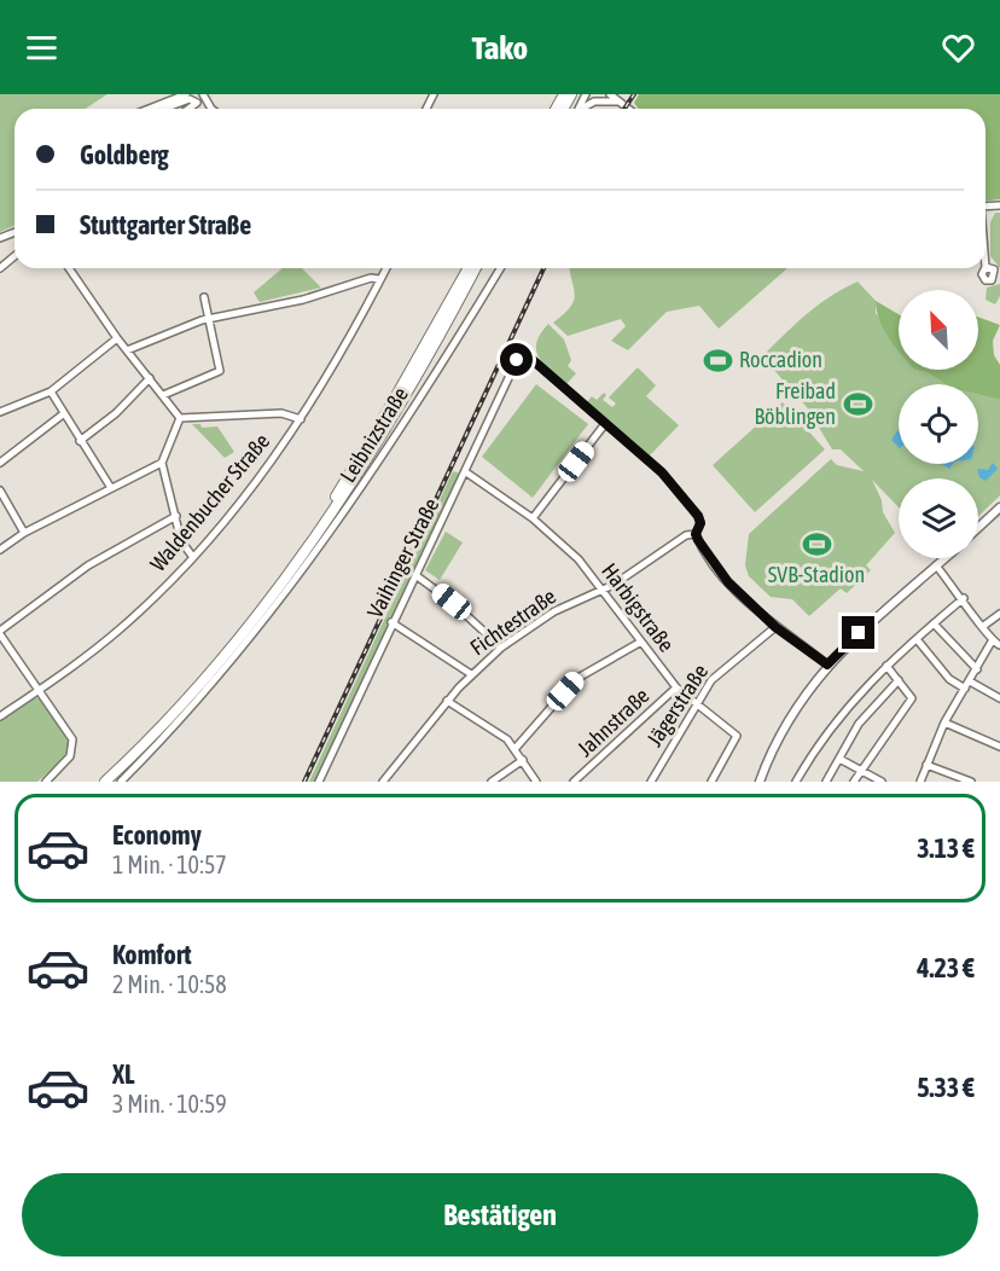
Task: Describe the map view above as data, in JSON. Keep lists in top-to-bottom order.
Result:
{
  "streets": {
    "street": [
      "Leibnizstraße",
      "Waldenbucher Straße",
      "Vaihinger Straße",
      "Harbigstraße",
      "Fichtestraße",
      "Jägerstraße",
      "Jahnstraße"
    ]
  },
  "crossings": [
    ["Vaihinger Straße", "Harbigstraße"],
    ["Harbigstraße", "Fichtestraße"],
    ["Harbigstraße", "Jägerstraße"],
    ["Harbigstraße", "Jahnstraße"]
  ],
  "places": {
    "sports": ["Roccadion", "Freibad Böblingen", "SVB-Stadion"]
  },
  "north": "top left",
  "page": {
    "header": "Tako",
    "banner": ["Goldberg", "Stuttgarter Straße"],
    "list": [
      {
        "name": "Economy",
        "note": "1 Min. · 10:57",
        "value": "3.13 €"
      },
      {
        "name": "Komfort",
        "note": "2 Min. · 10:58",
        "value": "4.23 €"
      },
      {
        "name": "XL",
        "note": "3 Min. · 10:59",
        "value": "5.33 €"
      }
    ],
    "buttons": "Bestätigen"
  }
}
